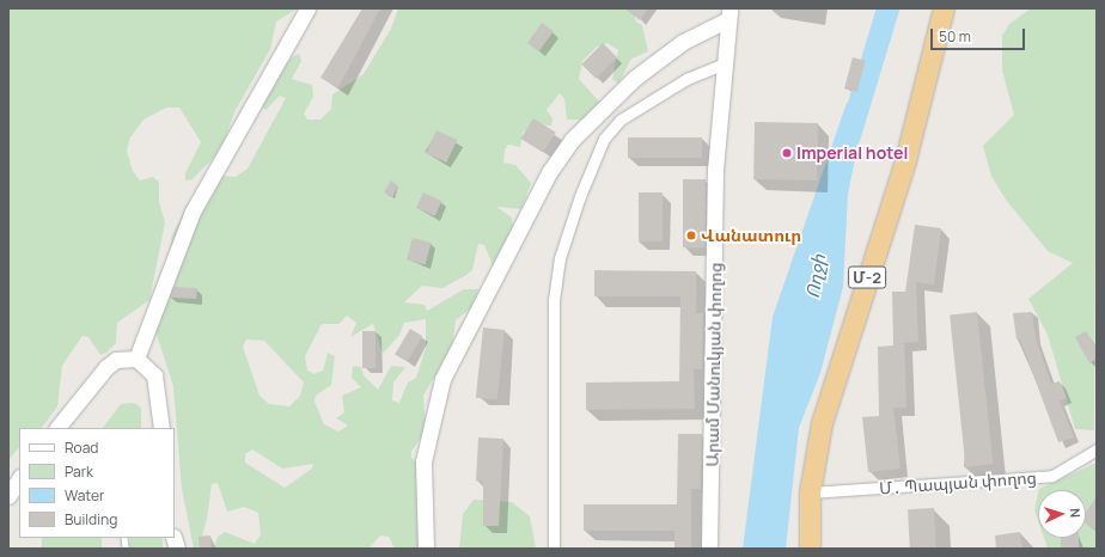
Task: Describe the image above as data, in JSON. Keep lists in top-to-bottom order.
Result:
{
  "streets": {
    "highway": ["Մ-2"],
    "street": ["Արամ Մանուկյան փողոց", "Մ․ Պապյան փողոց"]
  },
  "crossings": [
    ["Մ-2", "Մ․ Պապյան փողոց"]
  ],
  "water": ["Ողջի"],
  "places": ["Imperial hotel", "Վանատուր"],
  "legend": [
    "Road",
    "Park",
    "Water",
    "Building"
  ],
  "scale_bar": "50 m",
  "north": "right"
}
